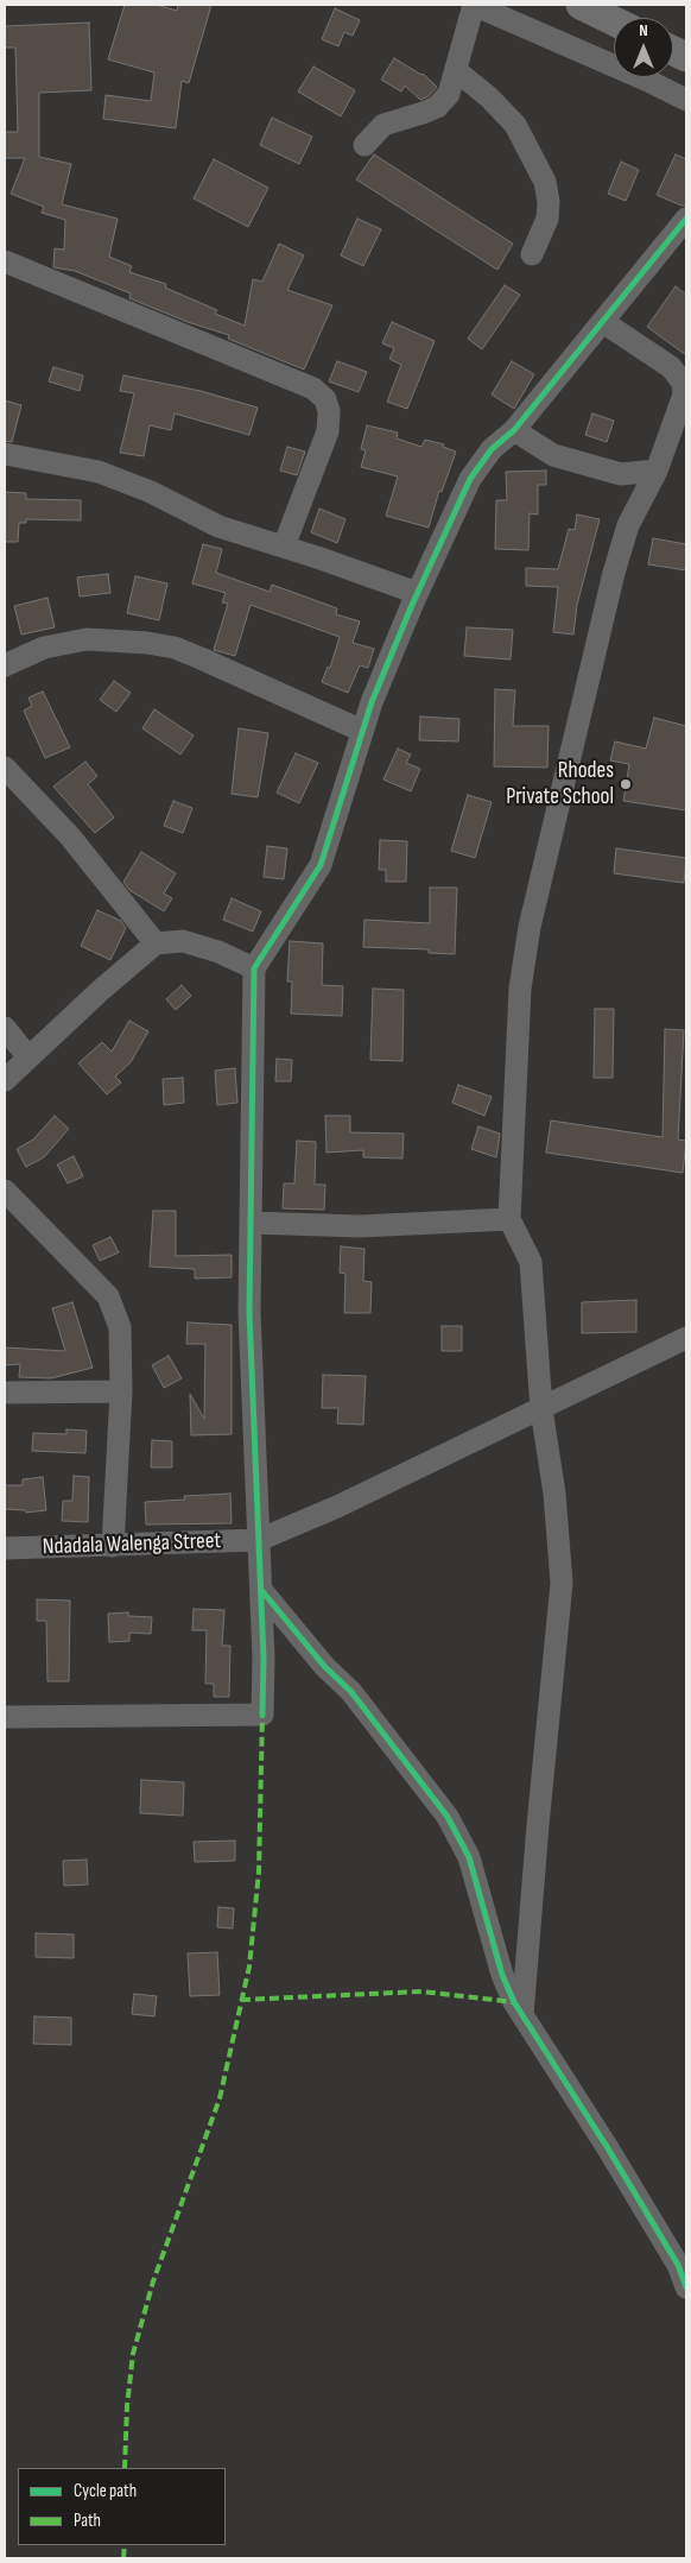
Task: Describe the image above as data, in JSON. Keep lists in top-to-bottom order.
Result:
{
  "streets": {
    "street": ["Ndadala Walenga Street"]
  },
  "places": ["Rhodes Private School"],
  "legend": ["Cycle path", "Path"],
  "north": "top"
}
